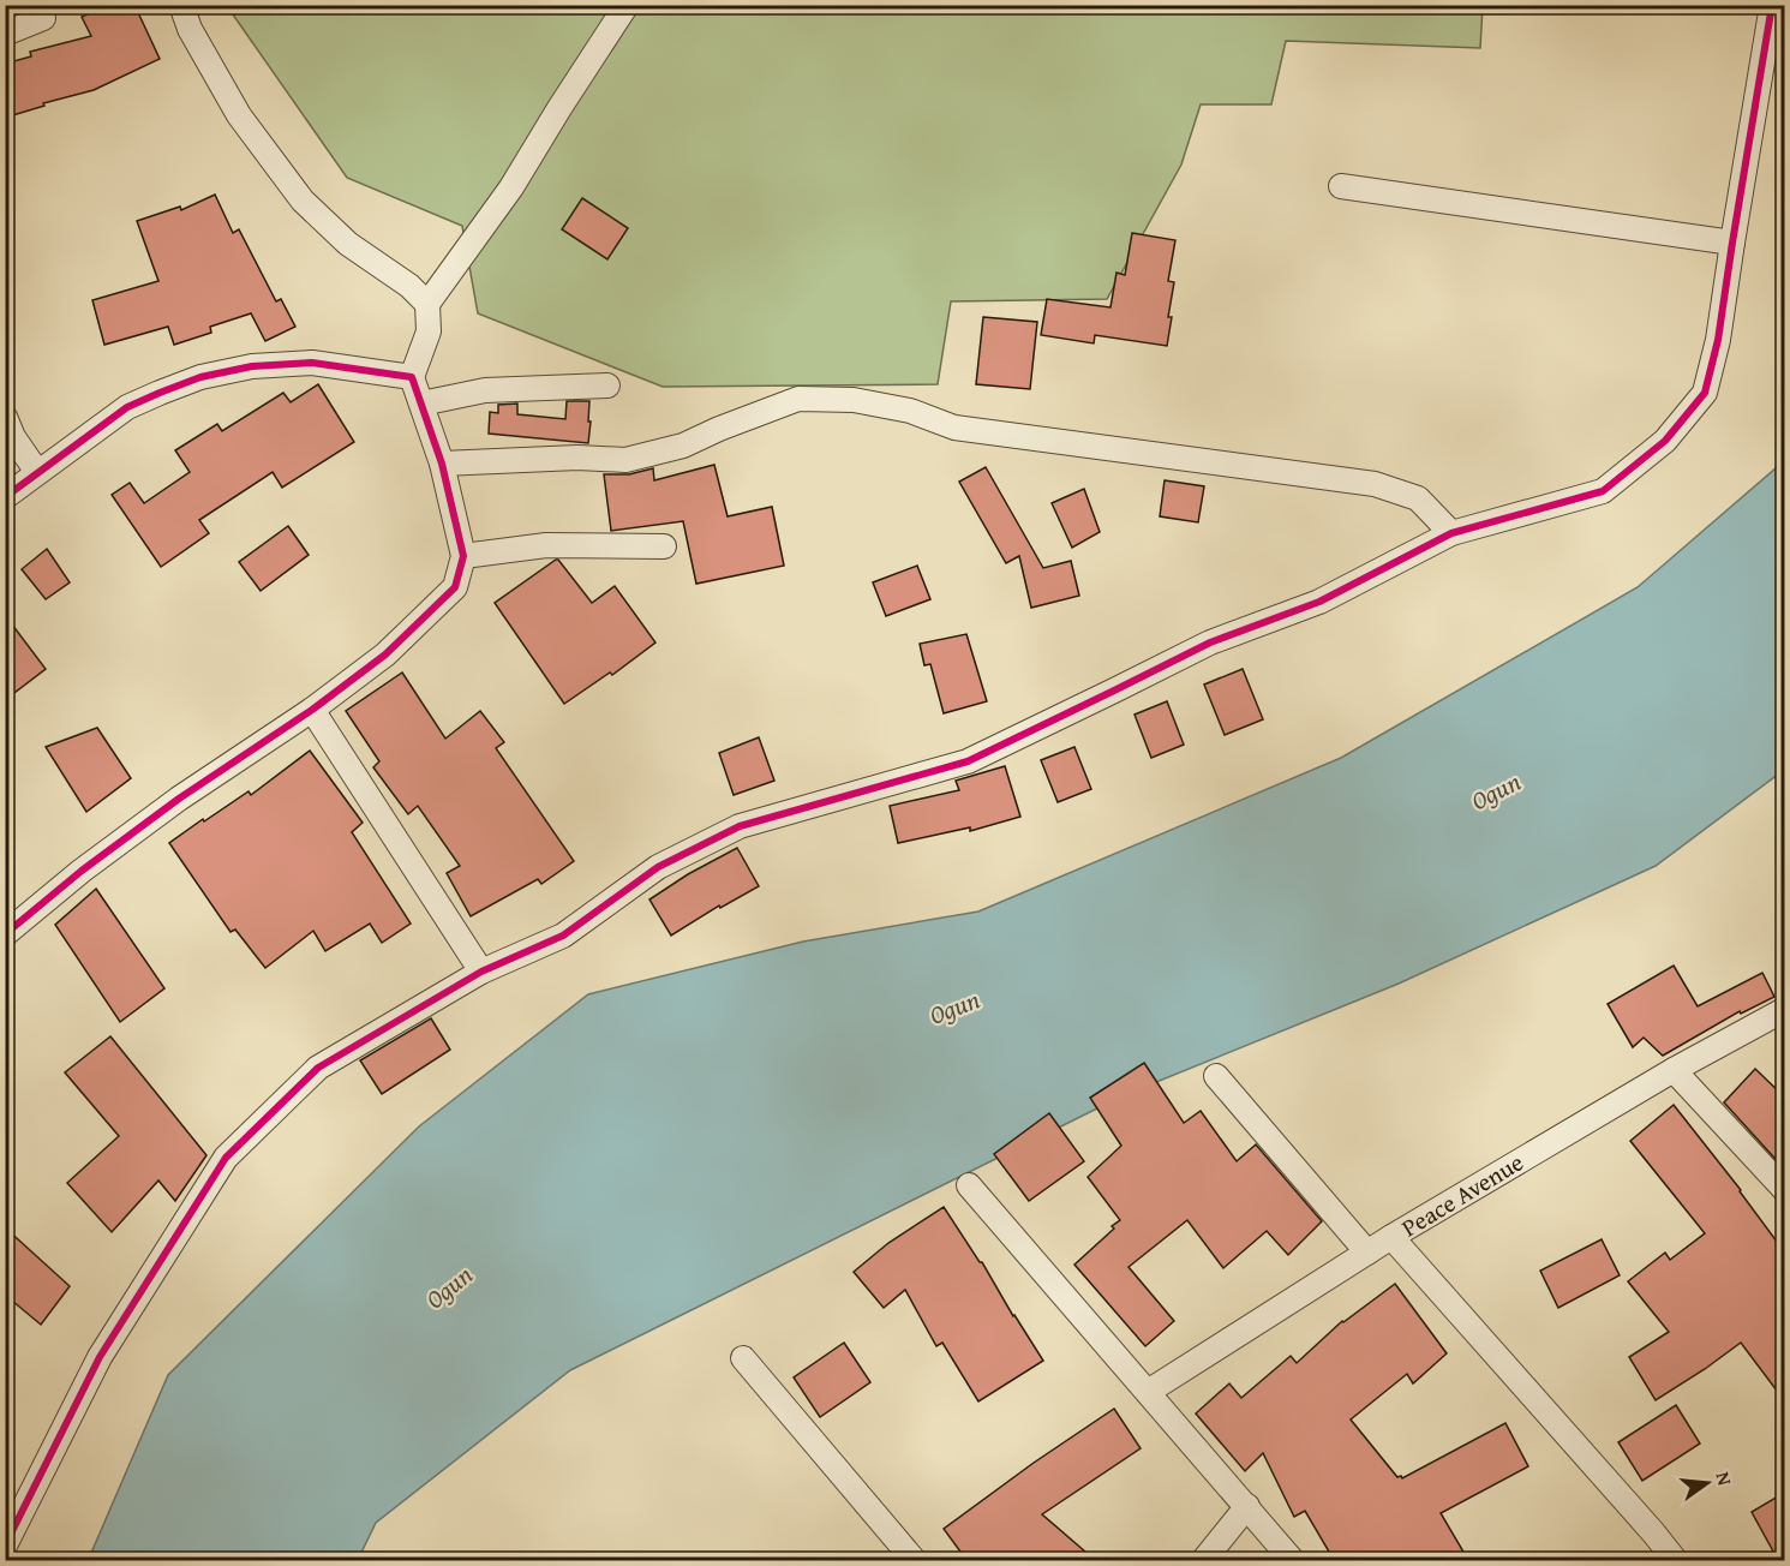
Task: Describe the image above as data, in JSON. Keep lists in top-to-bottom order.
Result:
{
  "streets": {
    "street": ["Peace Avenue"]
  },
  "water": ["Ogun"],
  "north": "right"
}
